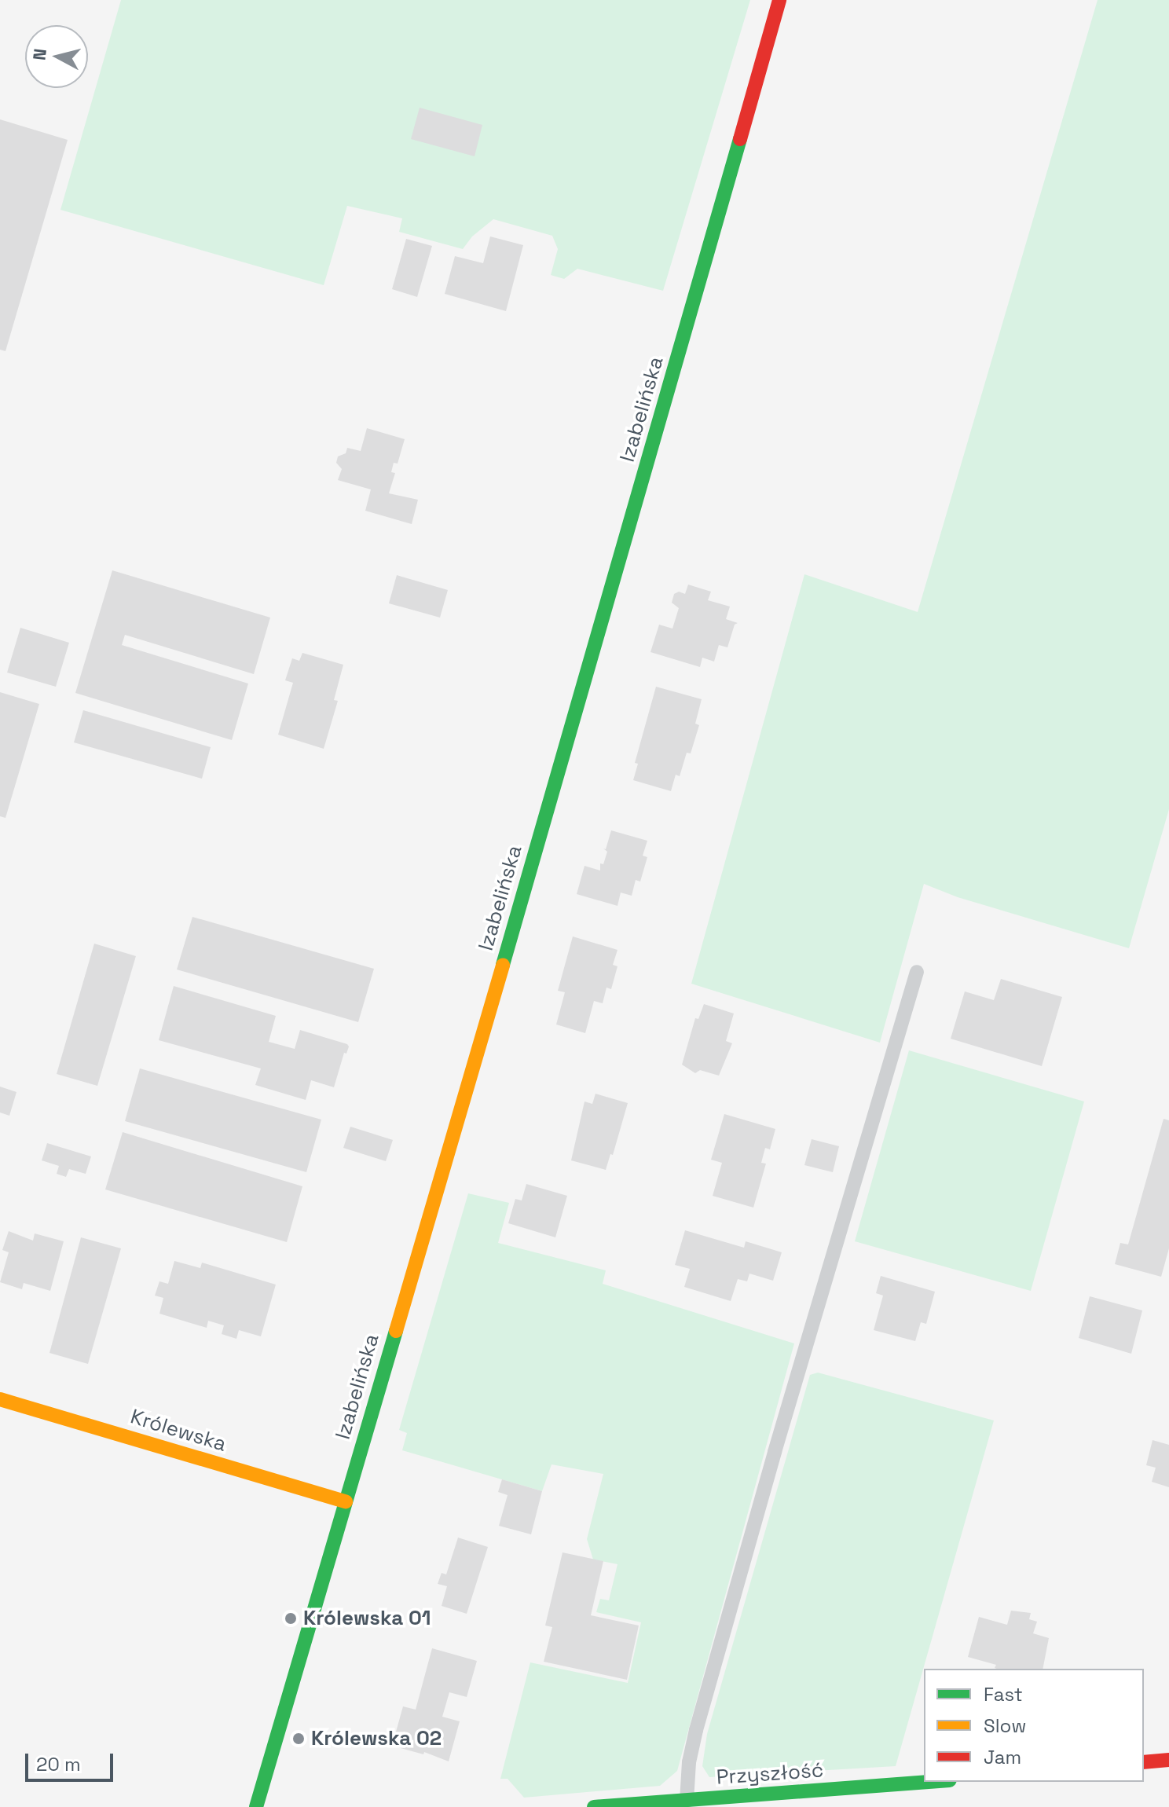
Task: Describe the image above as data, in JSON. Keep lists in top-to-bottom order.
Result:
{
  "streets": {
    "street": ["Izabelińska", "Królewska", "Przyszłość"]
  },
  "crossings": [
    ["Izabelińska", "Królewska"]
  ],
  "places": ["Królewska 01", "Królewska 02"],
  "legend": ["Fast", "Slow", "Jam"],
  "scale_bar": "20 m",
  "north": "left"
}
